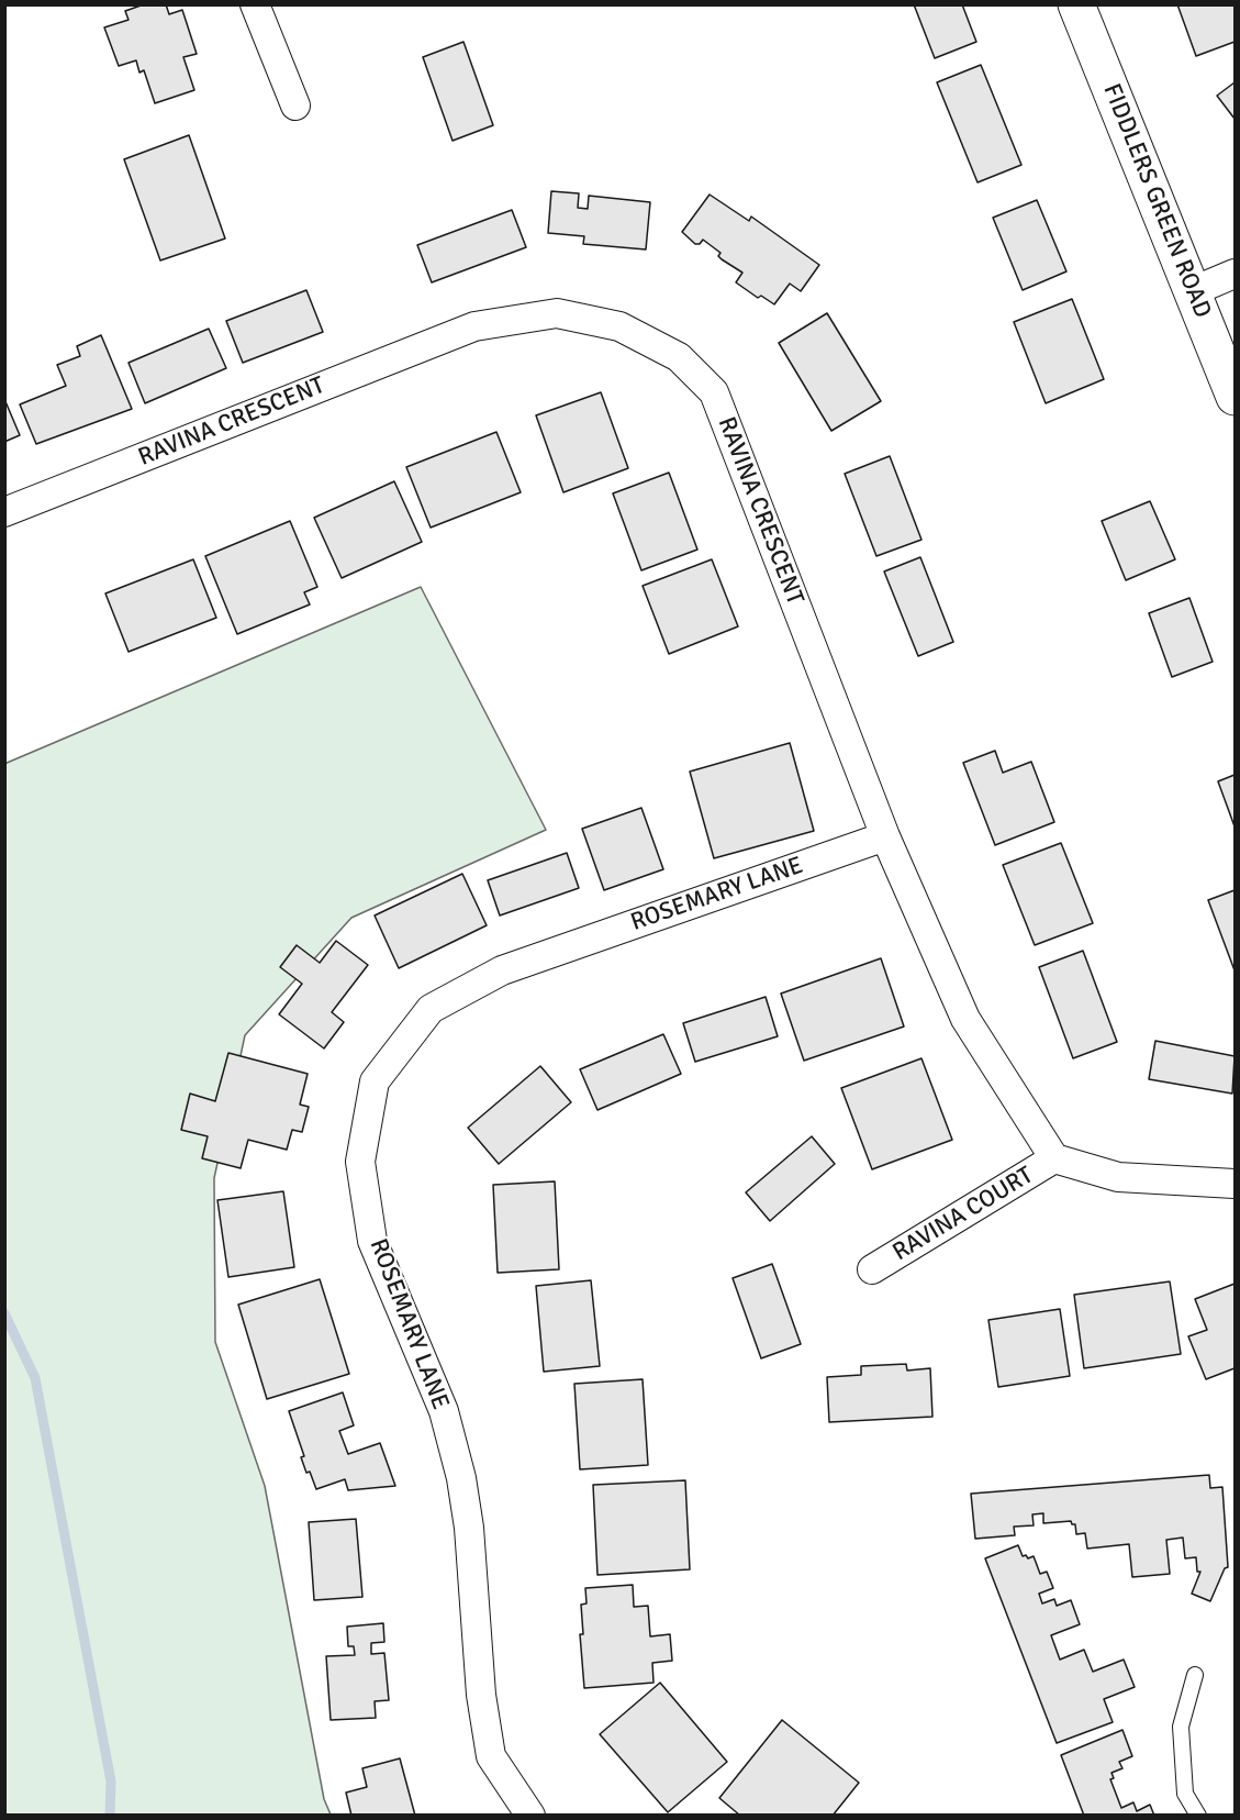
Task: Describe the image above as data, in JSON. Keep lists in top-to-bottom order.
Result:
{
  "streets": {
    "main road": ["FIDDLERS GREEN ROAD"],
    "street": ["RAVINA CRESCENT", "ROSEMARY LANE", "RAVINA COURT"]
  },
  "crossings": [
    ["RAVINA CRESCENT", "ROSEMARY LANE"],
    ["RAVINA CRESCENT", "RAVINA COURT"]
  ]
}
